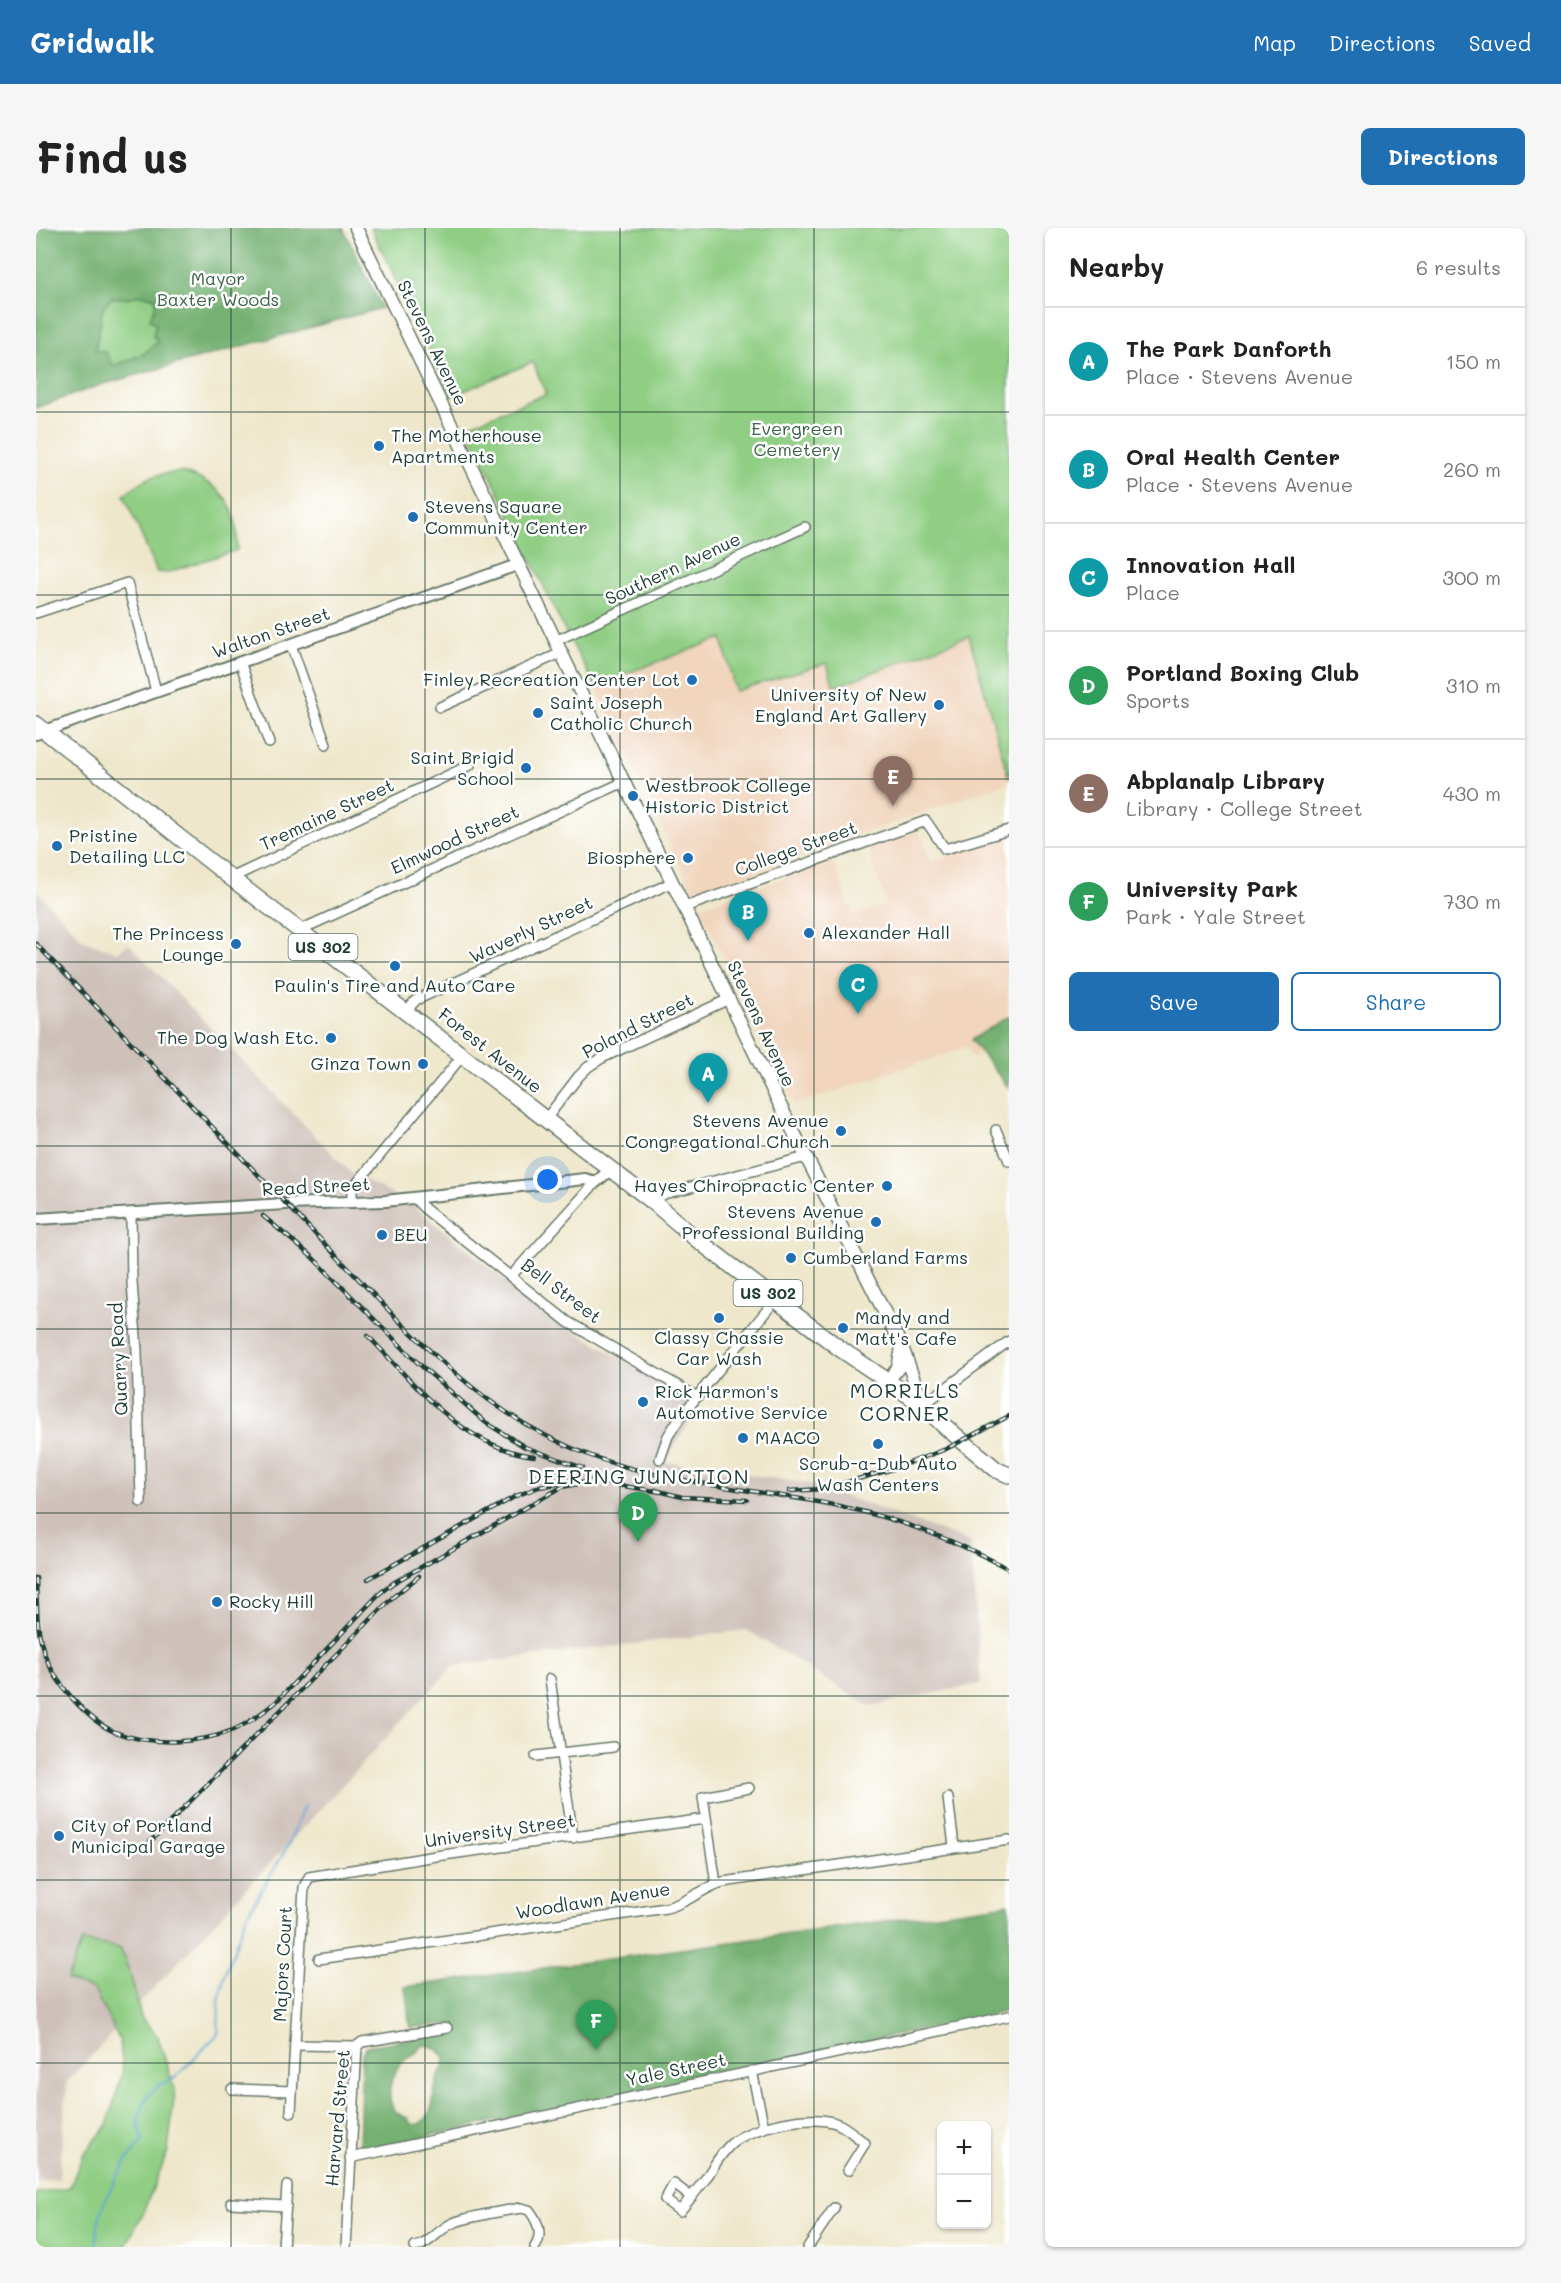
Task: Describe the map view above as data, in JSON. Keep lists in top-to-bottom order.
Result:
{
  "streets": {
    "highway": ["US 302", "Forest Avenue"],
    "main road": ["Stevens Avenue"],
    "street": [
      "Southern Avenue",
      "Walton Street",
      "Tremaine Street",
      "Elmwood Street",
      "College Street",
      "Waverly Street",
      "Poland Street",
      "Read Street",
      "Bell Street",
      "Quarry Road",
      "University Street",
      "Woodlawn Avenue",
      "Majors Court",
      "Yale Street",
      "Harvard Street"
    ]
  },
  "crossings": [
    ["Stevens Avenue", "Southern Avenue"],
    ["Stevens Avenue", "Walton Street"],
    ["Stevens Avenue", "Elmwood Street"],
    ["Stevens Avenue", "College Street"],
    ["Stevens Avenue", "Waverly Street"],
    ["Stevens Avenue", "US 302"],
    ["Stevens Avenue", "Poland Street"],
    ["Stevens Avenue", "Forest Avenue"],
    ["Walton Street", "Forest Avenue"],
    ["Tremaine Street", "Forest Avenue"],
    ["Elmwood Street", "Forest Avenue"],
    ["Waverly Street", "Forest Avenue"],
    ["US 302", "Forest Avenue"],
    ["Poland Street", "Forest Avenue"],
    ["Read Street", "Bell Street"],
    ["Read Street", "Quarry Road"],
    ["University Street", "Majors Court"],
    ["Yale Street", "Harvard Street"]
  ],
  "districts": ["MORRILLS CORNER", "DEERING JUNCTION"],
  "parks": ["Mayor Baxter Woods", "Evergreen Cemetery"],
  "places": [
    "The Motherhouse Apartments",
    "Stevens Square Community Center",
    "Finley Recreation Center Lot",
    "University of New England Art Gallery",
    "Saint Joseph Catholic Church",
    "Saint Brigid School",
    "Westbrook College Historic District",
    "Pristine Detailing LLC",
    "Biosphere",
    "Alexander Hall",
    "The Princess Lounge",
    "Paulin's Tire and Auto Care",
    "The Dog Wash Etc.",
    "Ginza Town",
    "Stevens Avenue Congregational Church",
    "Hayes Chiropractic Center",
    "Stevens Avenue Professional Building",
    "BEU",
    "Cumberland Farms",
    "Classy Chassie Car Wash",
    "Mandy and Matt's Cafe",
    "Rick Harmon's Automotive Service",
    "MAACO",
    "Scrub-a-Dub Auto Wash Centers",
    "Rocky Hill",
    "City of Portland Municipal Garage"
  ],
  "page": {
    "header": "Gridwalk",
    "nav": ["Map", "Directions", "Saved"],
    "buttons": [
      "Directions",
      ["Save", "Share"]
    ],
    "title": "Find us",
    "heading": ["Nearby", "6 results"],
    "list": [
      {
        "mark": "A",
        "name": "The Park Danforth",
        "note": "Place · Stevens Avenue",
        "value": "150 m"
      },
      {
        "mark": "B",
        "name": "Oral Health Center",
        "note": "Place · Stevens Avenue",
        "value": "260 m"
      },
      {
        "mark": "C",
        "name": "Innovation Hall",
        "note": "Place",
        "value": "300 m"
      },
      {
        "mark": "D",
        "name": "Portland Boxing Club",
        "note": "Sports",
        "value": "310 m"
      },
      {
        "mark": "E",
        "name": "Abplanalp Library",
        "note": "Library · College Street",
        "value": "430 m"
      },
      {
        "mark": "F",
        "name": "University Park",
        "note": "Park · Yale Street",
        "value": "730 m"
      }
    ],
    "pins": [
      "E",
      "B",
      "C",
      "A",
      "D",
      "F"
    ],
    "map_buttons": ["+", "−"]
  }
}
